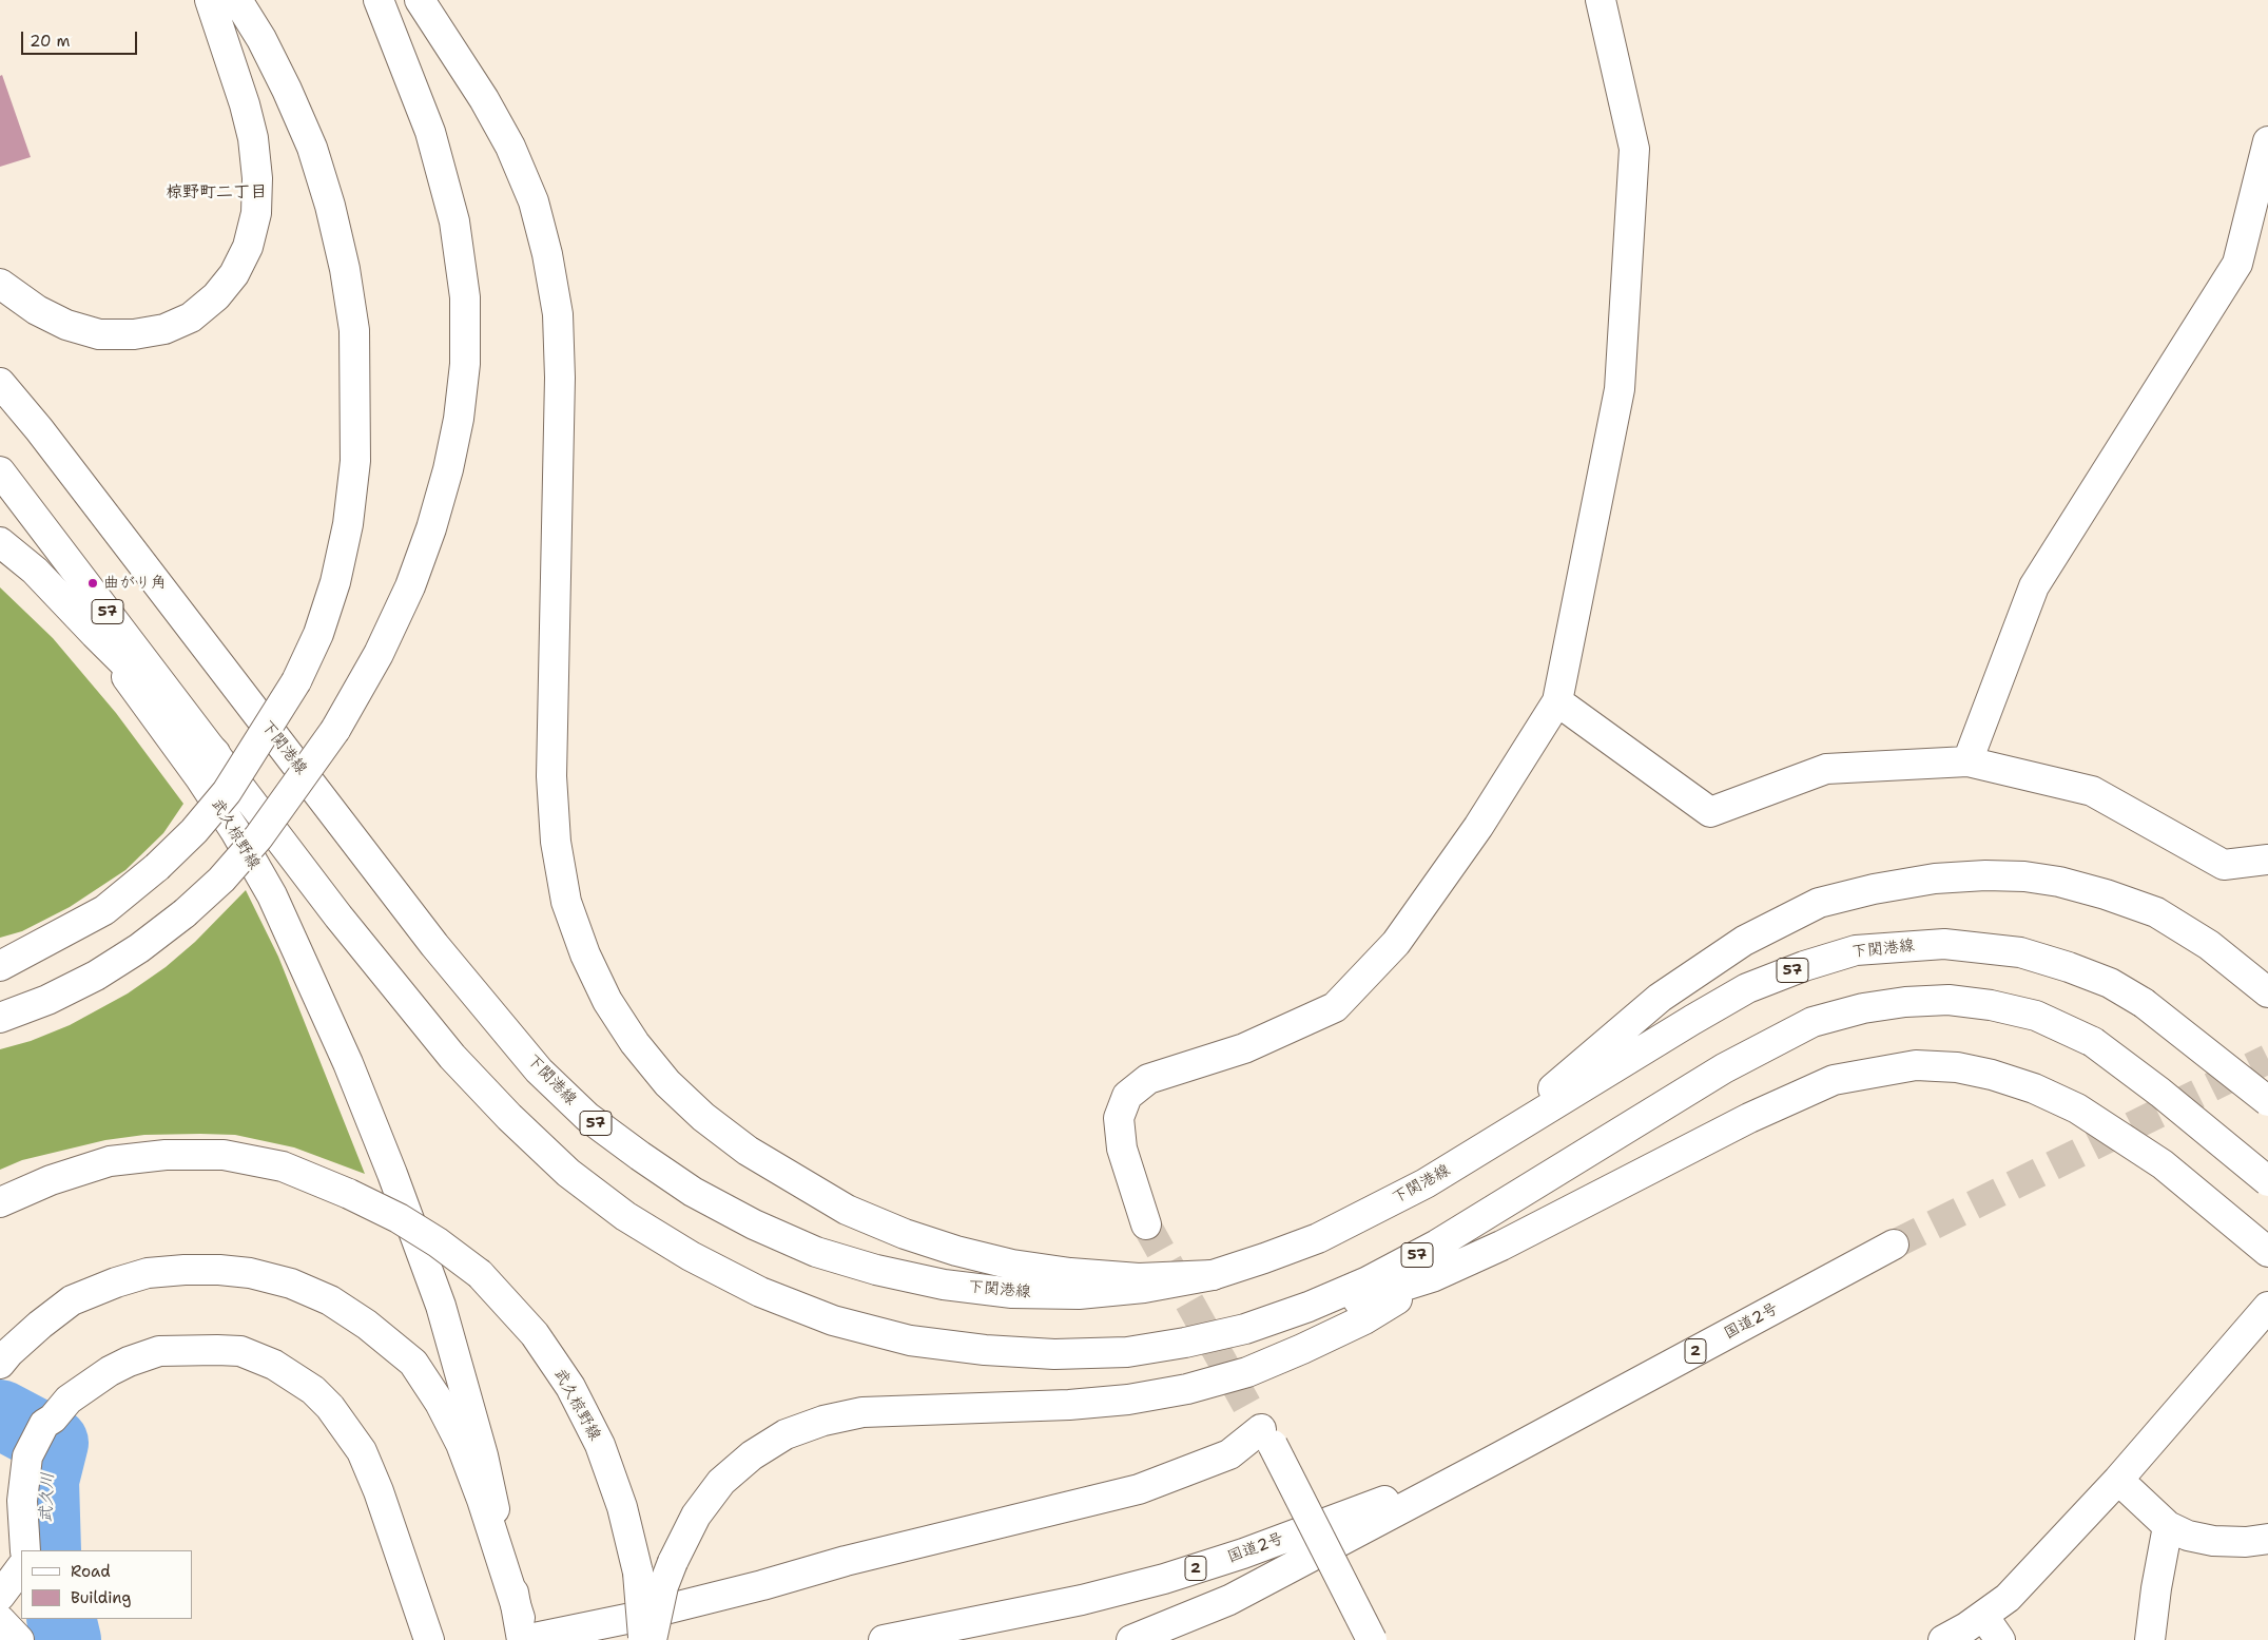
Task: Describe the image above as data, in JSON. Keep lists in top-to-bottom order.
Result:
{
  "streets": {
    "main road": [
      "57",
      "下関港線",
      "武久椋野線",
      "国道2号",
      "2"
    ]
  },
  "crossings": [
    ["57", "武久椋野線"]
  ],
  "districts": ["椋野町二丁目"],
  "water": ["武久川"],
  "places": ["曲がり角"],
  "legend": ["Road", "Building"],
  "scale_bar": "20 m"
}
